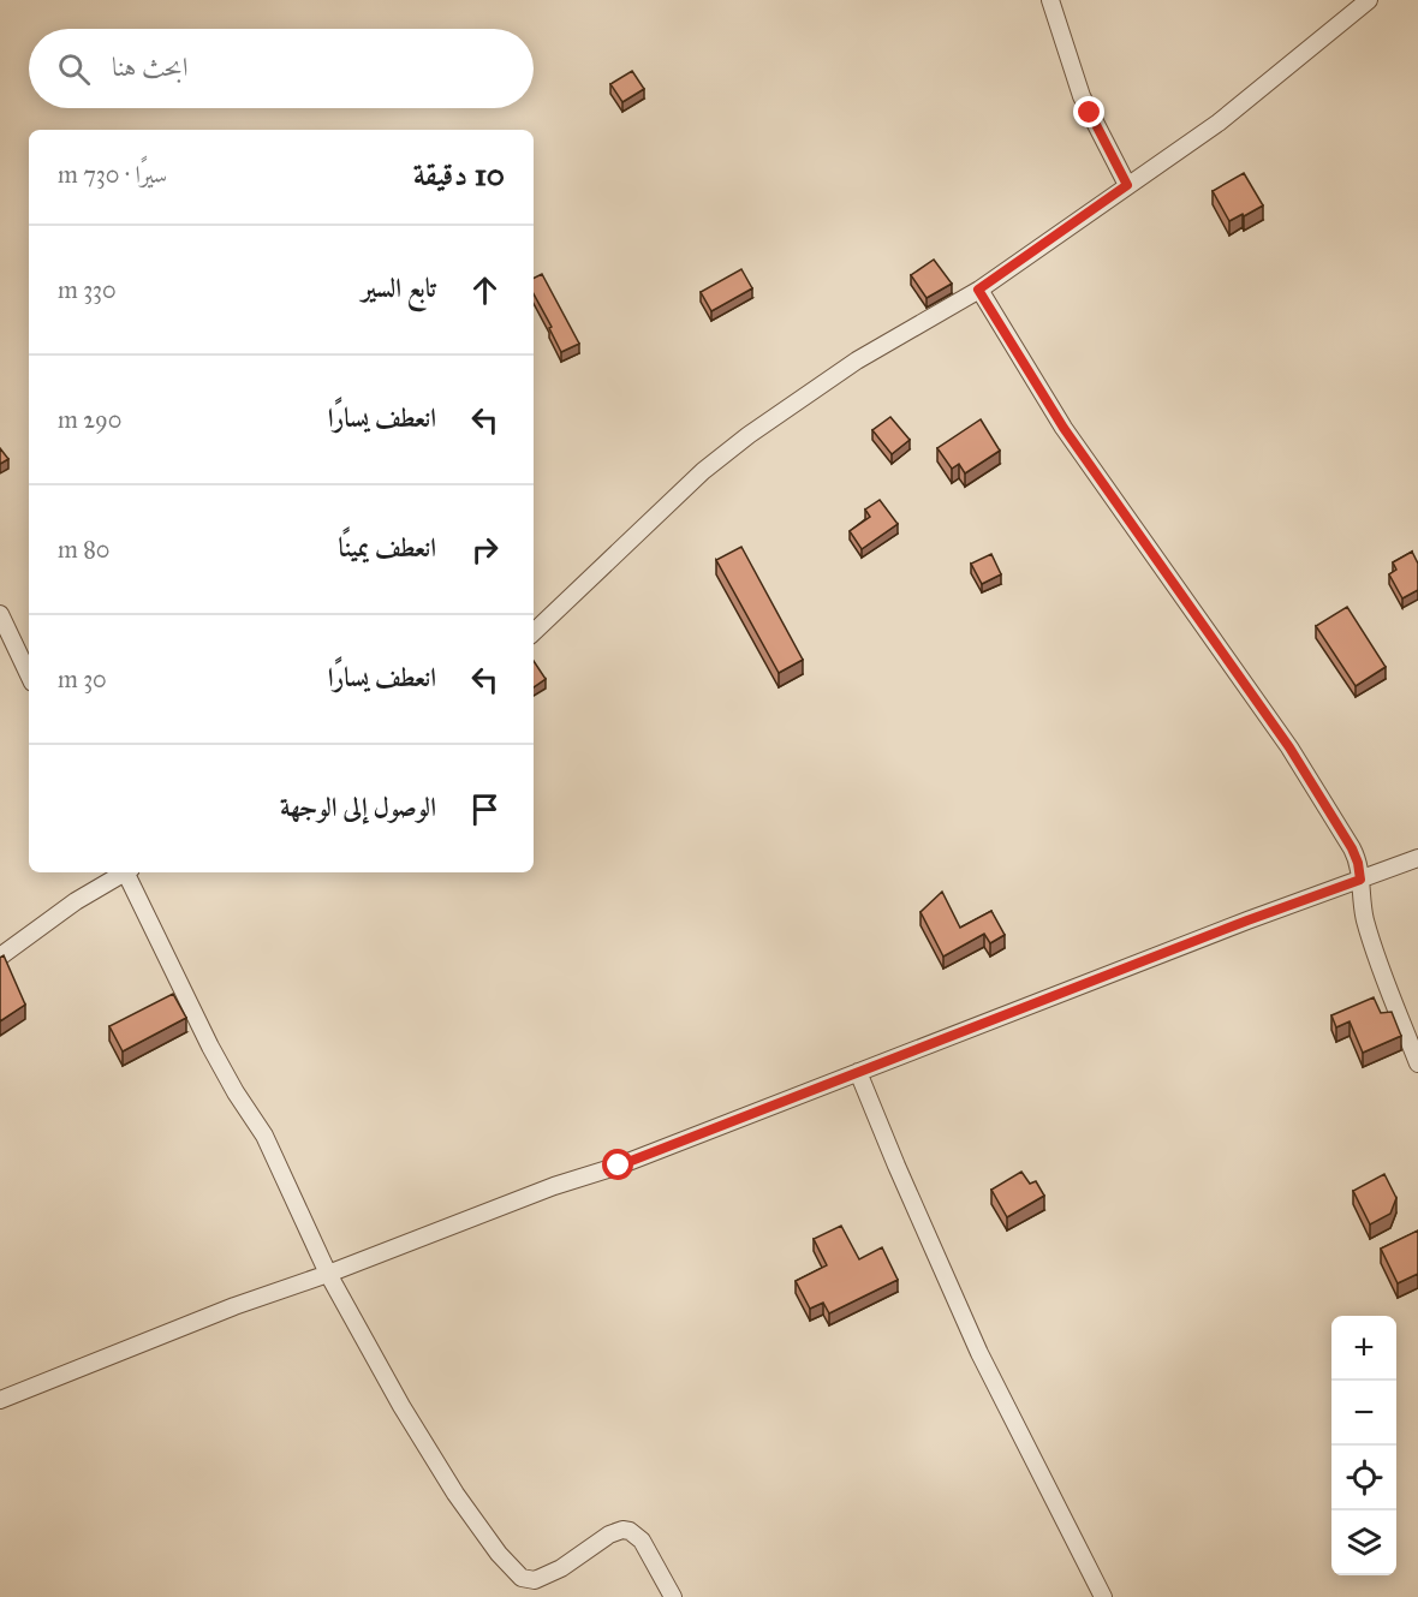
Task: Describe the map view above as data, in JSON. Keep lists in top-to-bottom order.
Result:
{
  "page": {
    "search": "ابحث هنا",
    "heading": ["10 دقيقة", "سيرًا · 730 m"],
    "list": [
      ["تابع السير", "330 m"],
      ["انعطف يسارًا", "290 m"],
      ["انعطف يمينًا", "80 m"],
      ["انعطف يسارًا", "30 m"],
      "الوصول إلى الوجهة"
    ],
    "map_buttons": ["+", "−"]
  }
}
